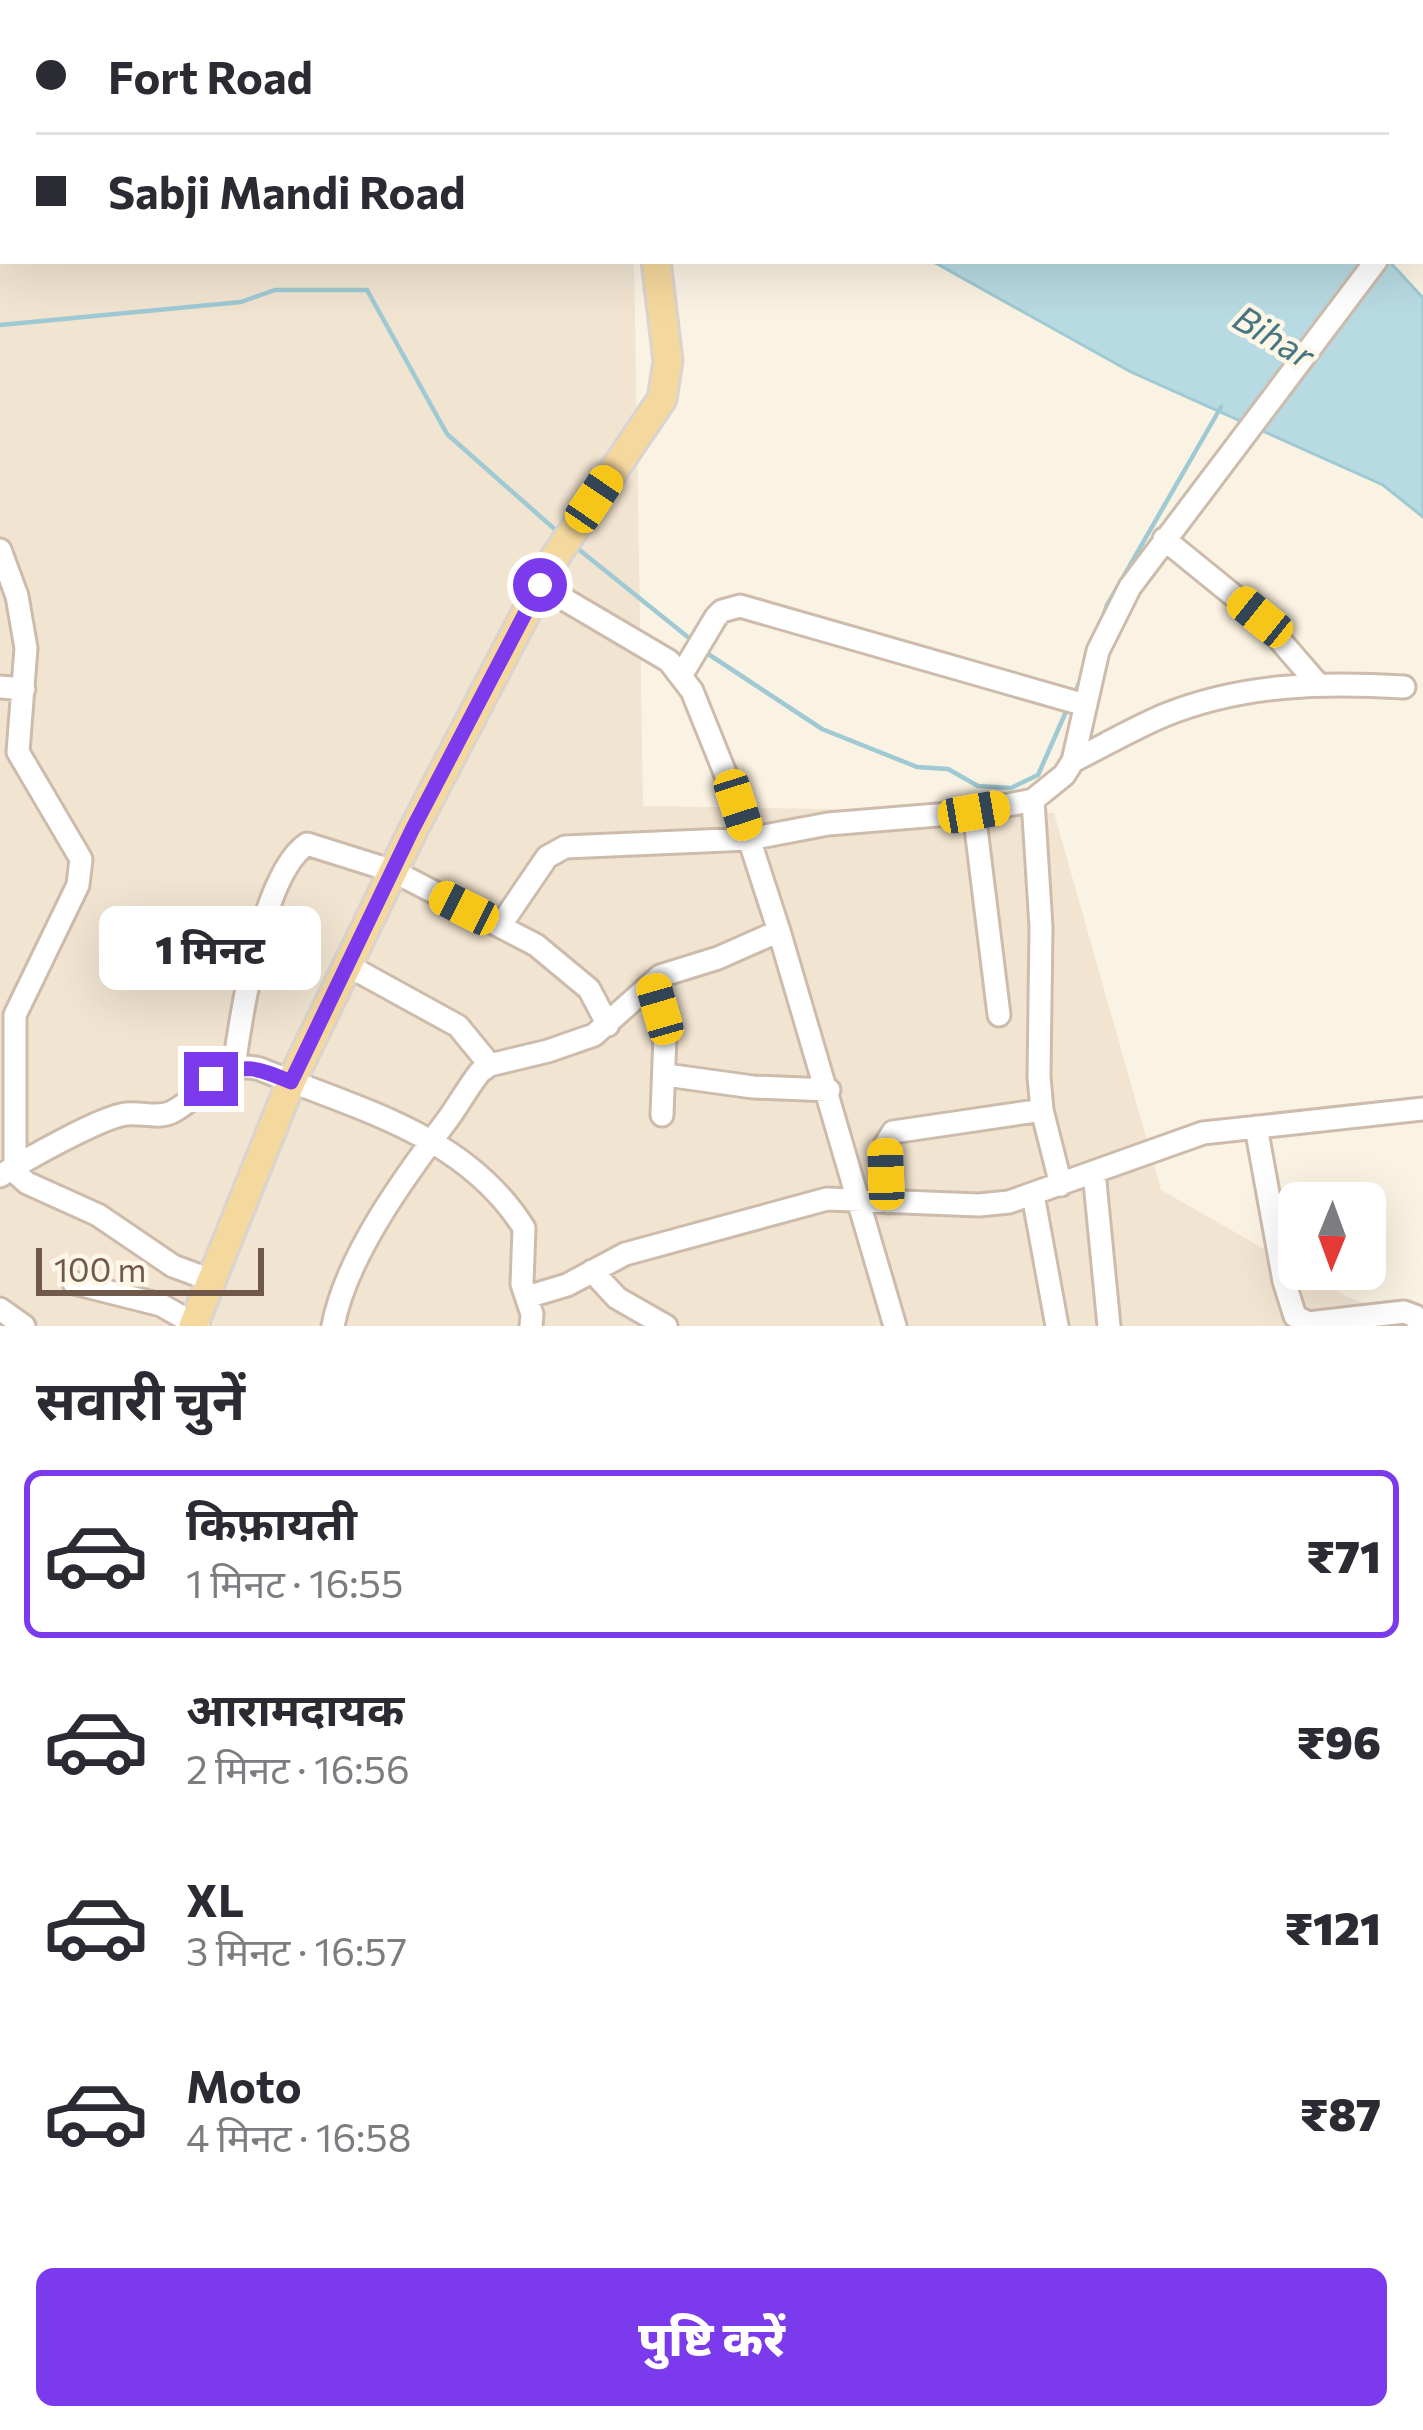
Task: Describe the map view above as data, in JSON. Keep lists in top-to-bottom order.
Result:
{
  "water": ["Bihar"],
  "scale_bar": "100 m",
  "north": "bottom",
  "page": {
    "banner": ["Fort Road", "Sabji Mandi Road"],
    "bubble": "1 मिनट",
    "scale": "100 m",
    "heading": "सवारी चुनें",
    "list": [
      {
        "name": "किफ़ायती",
        "note": "1 मिनट · 16:55",
        "value": "₹71"
      },
      {
        "name": "आरामदायक",
        "note": "2 मिनट · 16:56",
        "value": "₹96"
      },
      {
        "name": "XL",
        "note": "3 मिनट · 16:57",
        "value": "₹121"
      },
      {
        "name": "Moto",
        "note": "4 मिनट · 16:58",
        "value": "₹87"
      }
    ],
    "buttons": "पुष्टि करें"
  }
}
